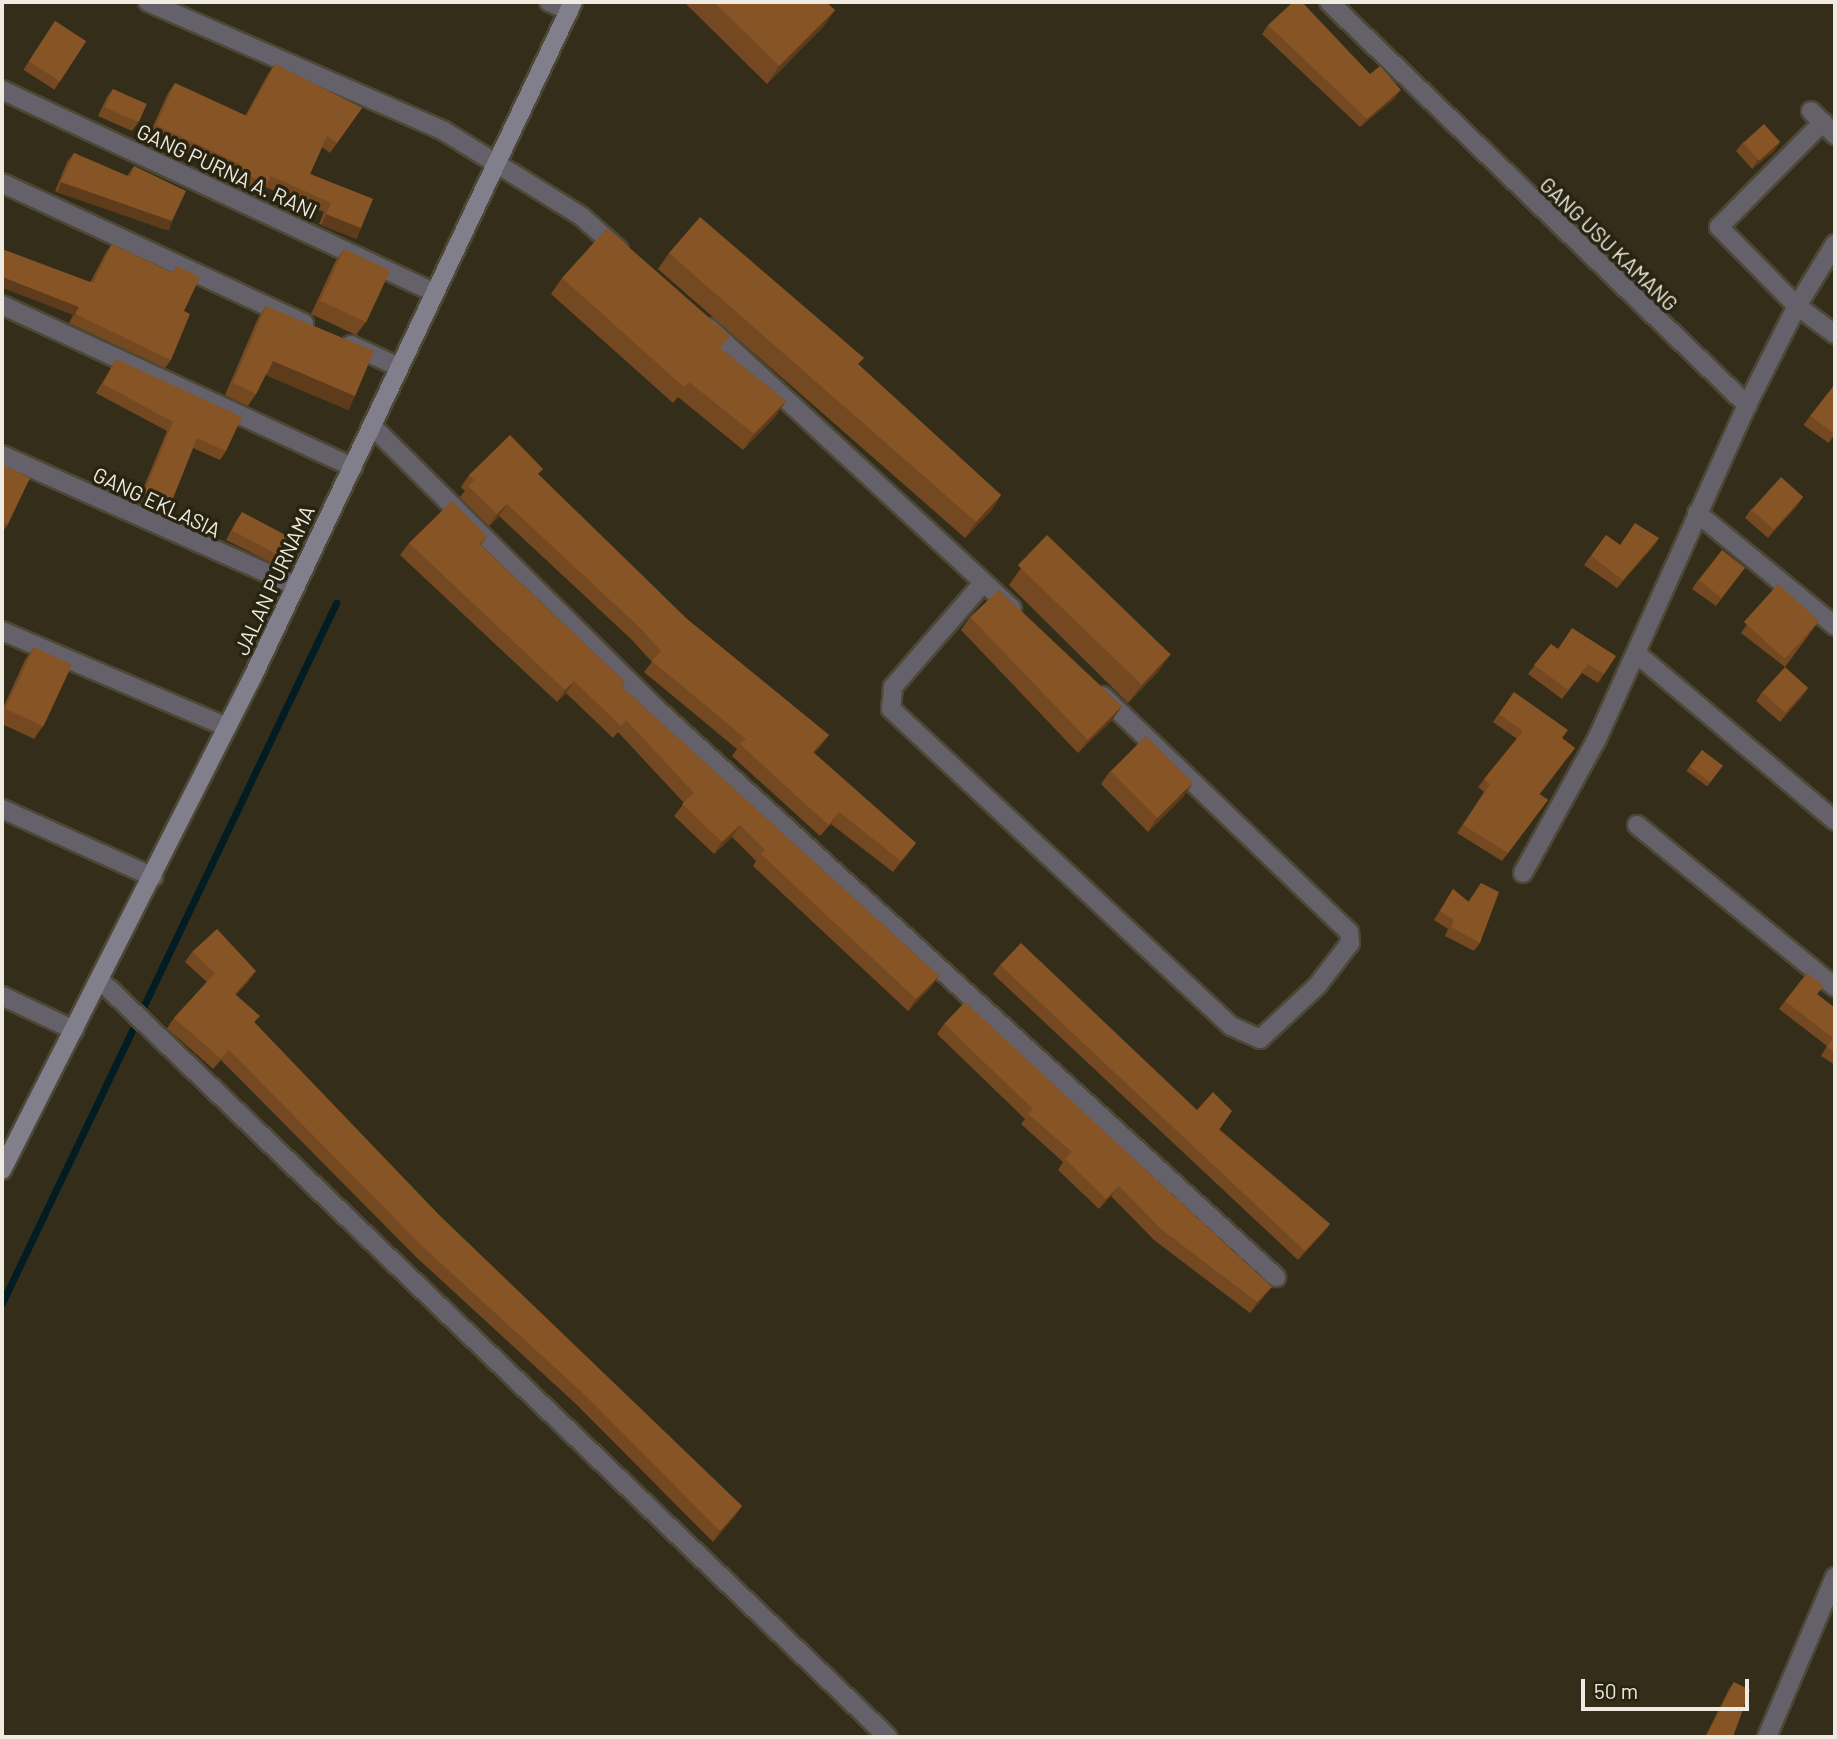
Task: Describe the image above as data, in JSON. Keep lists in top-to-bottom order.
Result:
{
  "streets": {
    "street": [
      "GANG PURNA A. RANI",
      "GANG USU KAMANG",
      "GANG EKLASIA",
      "JALAN PURNAMA"
    ]
  },
  "crossings": [
    ["GANG PURNA A. RANI", "JALAN PURNAMA"],
    ["GANG EKLASIA", "JALAN PURNAMA"]
  ],
  "scale_bar": "50 m"
}
